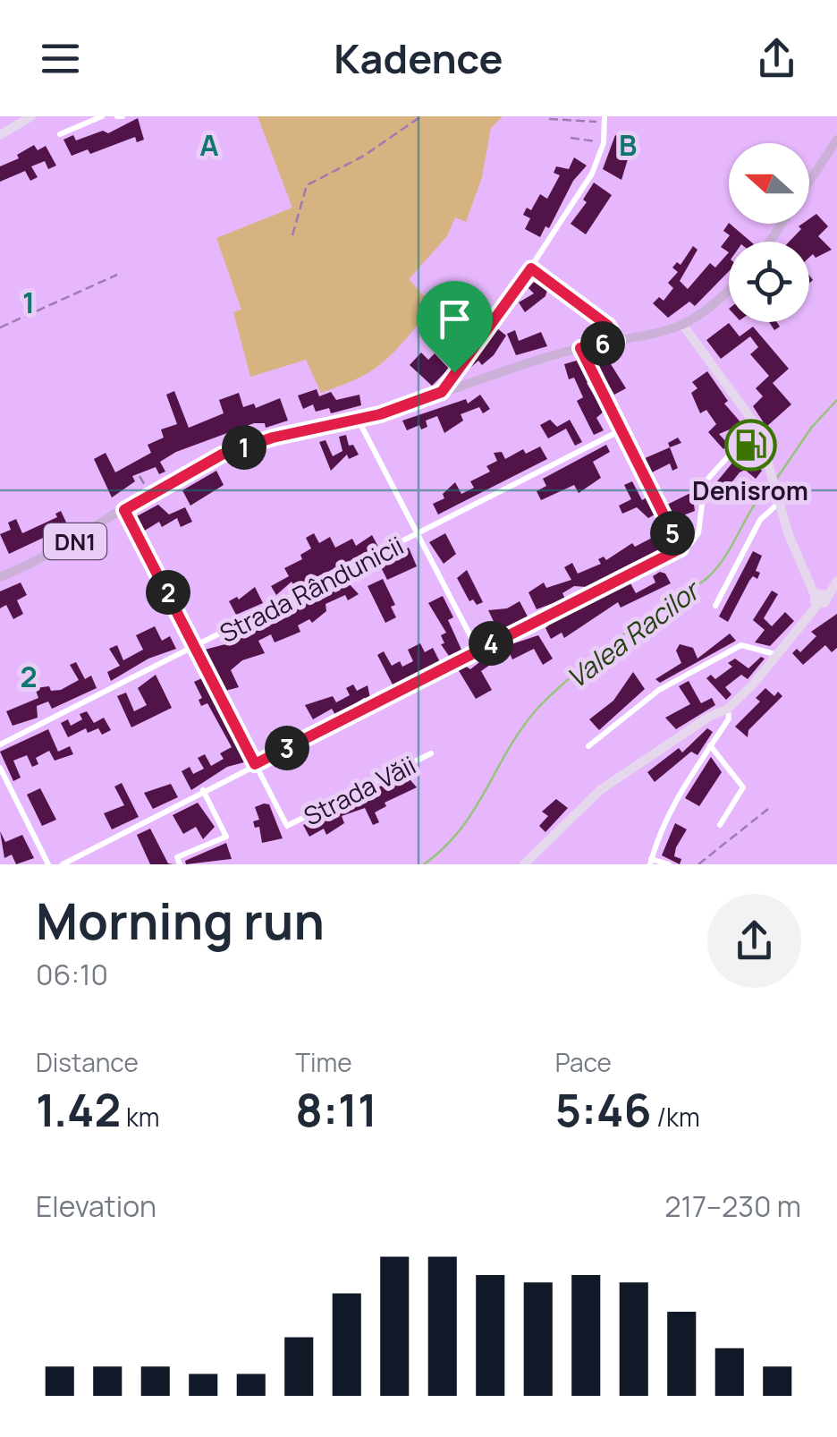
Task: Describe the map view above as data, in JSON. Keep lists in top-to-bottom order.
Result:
{
  "streets": {
    "main road": ["DN1"],
    "street": ["Strada Rândunicii", "Strada Văii"]
  },
  "water": ["Valea Racilor"],
  "places": {
    "fuel station": ["Denisrom"]
  },
  "north": "left",
  "page": {
    "header": "Kadence",
    "pins": [
      "6",
      "1",
      "5",
      "2",
      "4",
      "3"
    ],
    "heading": ["Morning run", "06:10"],
    "stats": [
      ["Distance", "1.42 km"],
      ["Time", "8:11"],
      ["Pace", "5:46 /km"]
    ],
    "chart": ["Elevation", "217–230 m"]
  },
  "grid": {
    "columns": ["A", "B"],
    "rows": ["1", "2"]
  }
}
